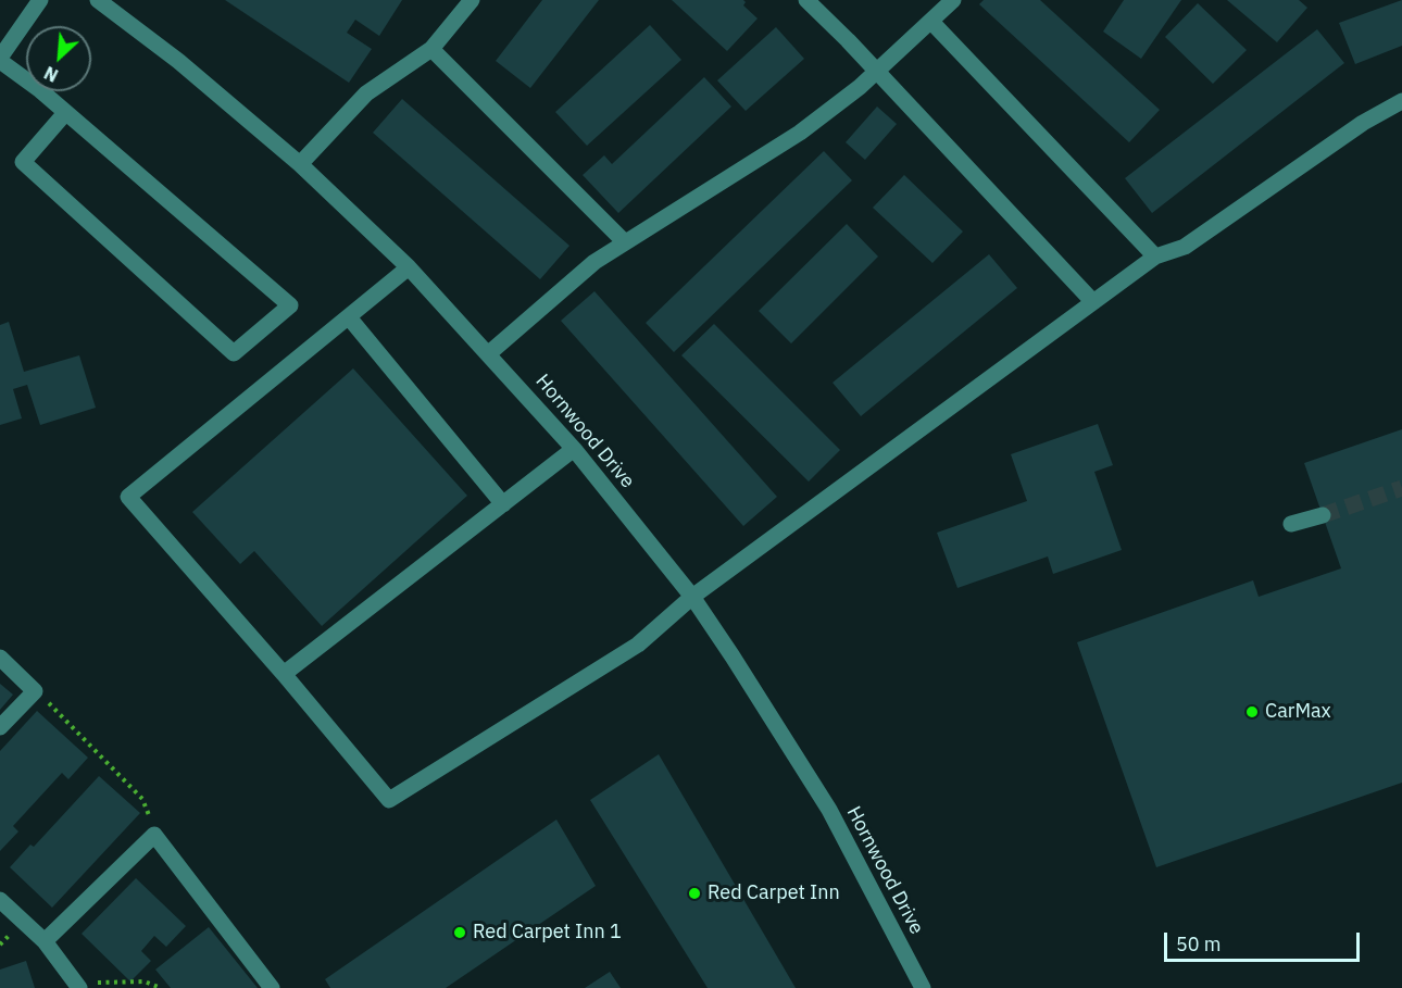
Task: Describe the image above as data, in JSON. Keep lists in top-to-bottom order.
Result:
{
  "streets": {
    "street": ["Hornwood Drive"]
  },
  "places": ["CarMax", "Red Carpet Inn", "Red Carpet Inn 1"],
  "scale_bar": "50 m",
  "north": "bottom left"
}
